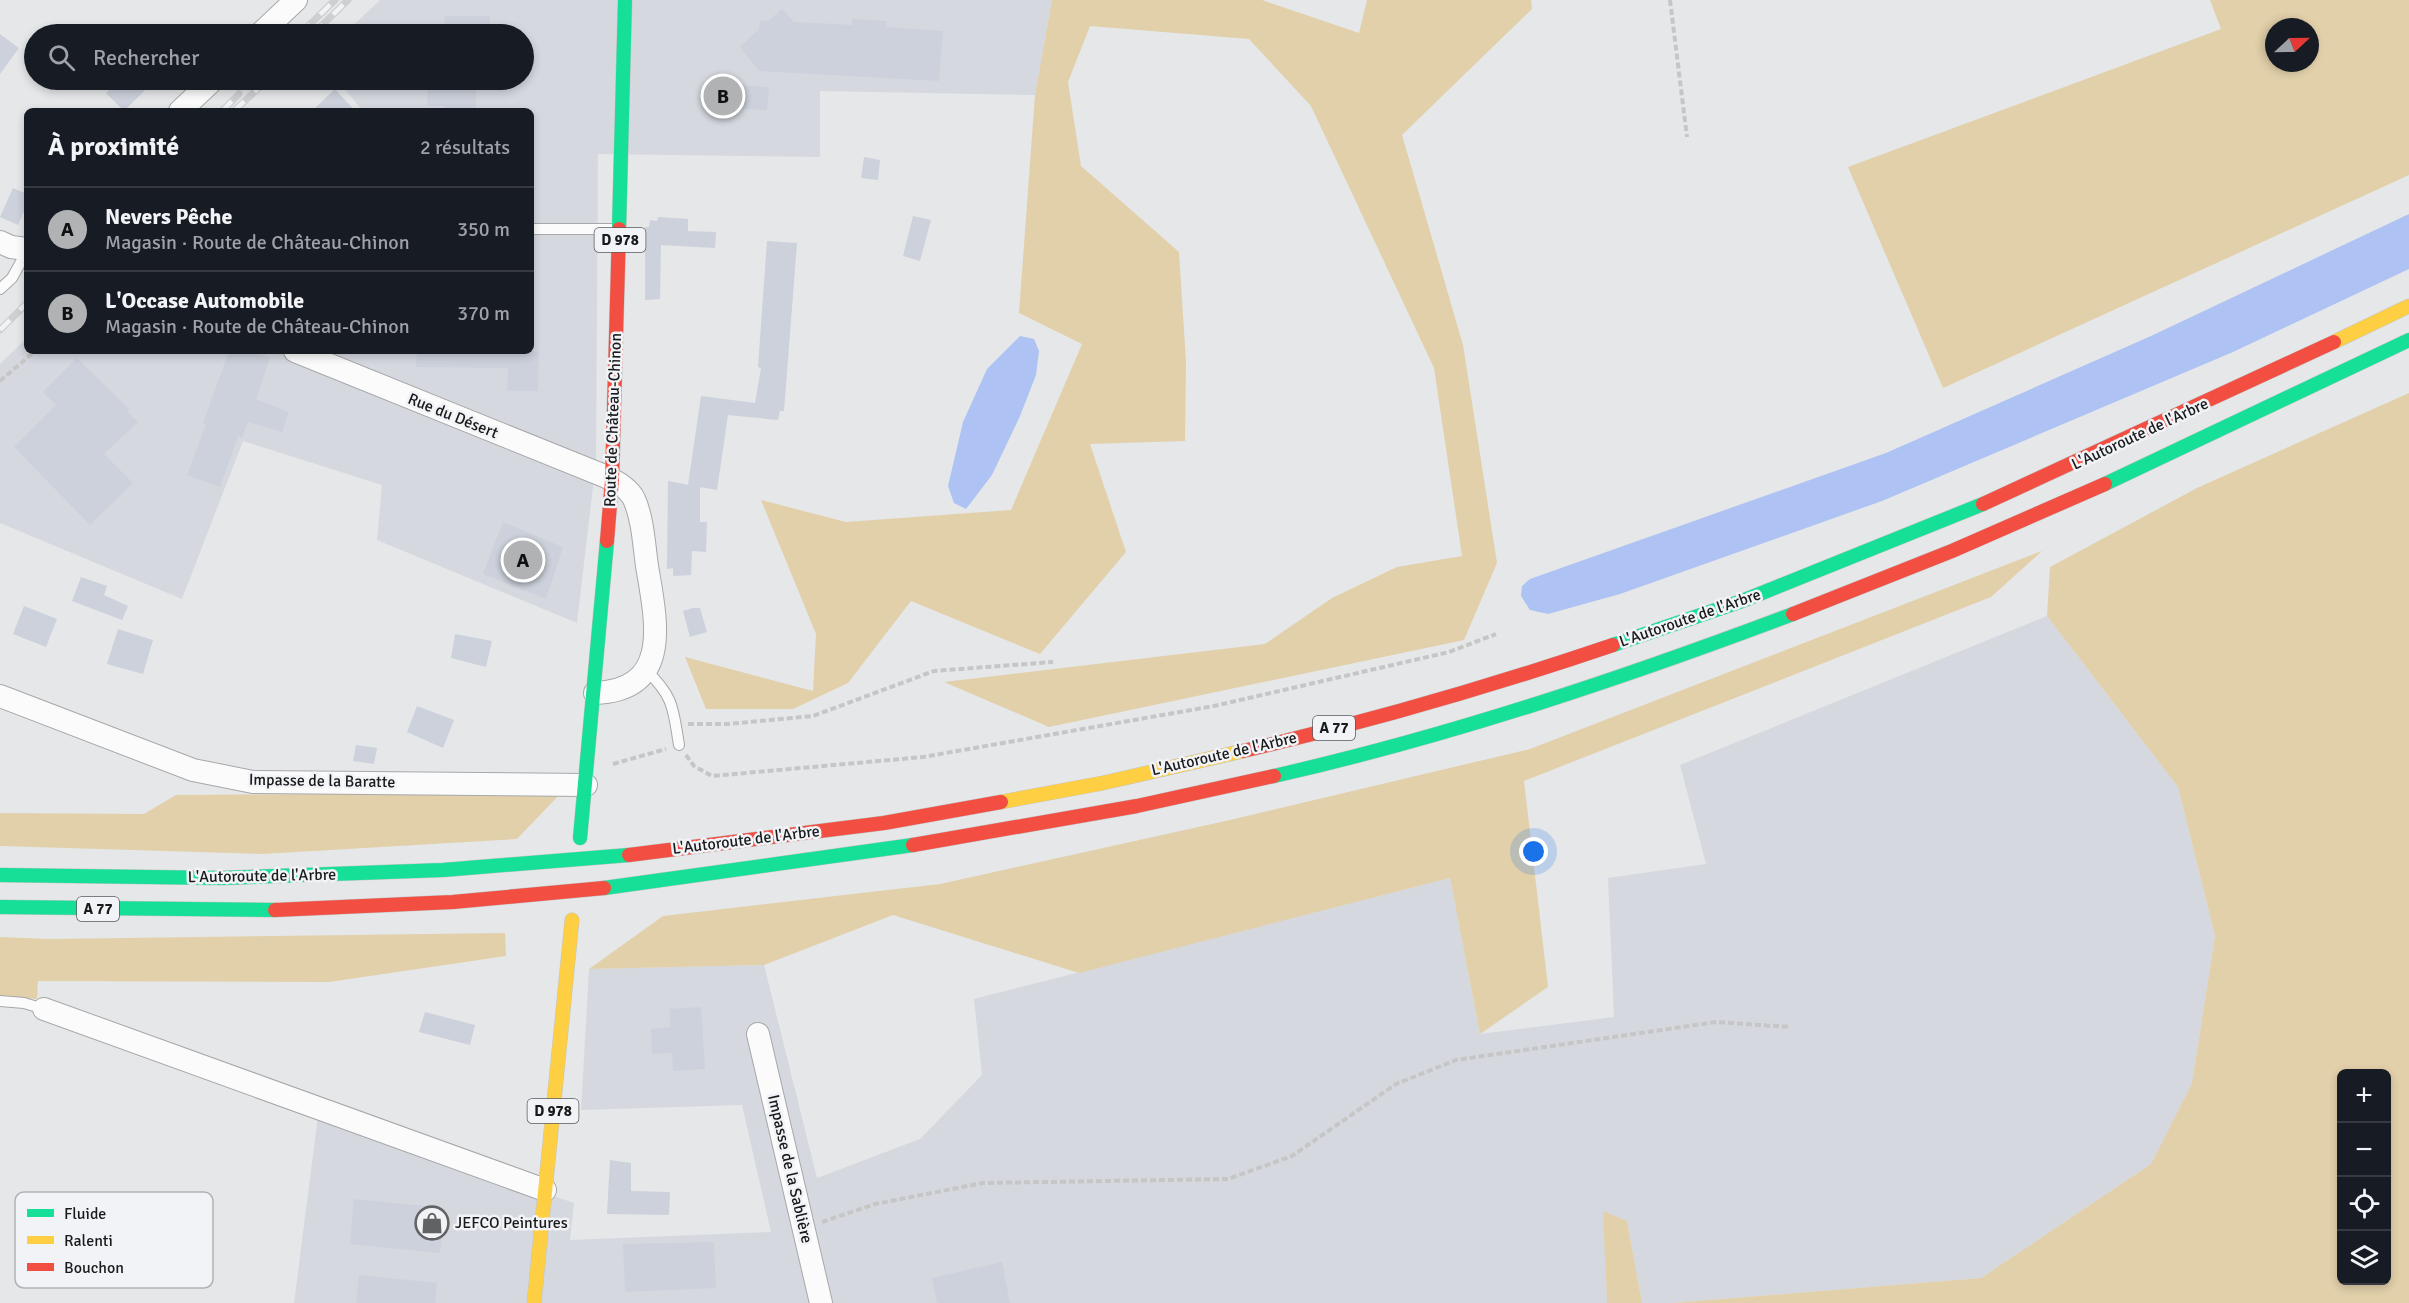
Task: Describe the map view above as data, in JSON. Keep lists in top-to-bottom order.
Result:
{
  "streets": {
    "main road": [
      "D 978",
      "Route de Château-Chinon",
      "L'Autoroute de l'Arbre",
      "A 77"
    ],
    "street": ["Rue du Désert", "Impasse de la Baratte", "Impasse de la Sablière"]
  },
  "crossings": [
    ["Rue du Désert", "Route de Château-Chinon"],
    ["Route de Château-Chinon", "Impasse de la Baratte"]
  ],
  "places": {
    "shop": ["JEFCO Peintures"]
  },
  "legend": ["Fluide", "Ralenti", "Bouchon"],
  "north": "right",
  "page": {
    "search": "Rechercher",
    "pins": ["B", "A"],
    "heading": ["À proximité", "2 résultats"],
    "list": [
      {
        "mark": "A",
        "name": "Nevers Pêche",
        "note": "Magasin · Route de Château-Chinon",
        "value": "350 m"
      },
      {
        "mark": "B",
        "name": "L'Occase Automobile",
        "note": "Magasin · Route de Château-Chinon",
        "value": "370 m"
      }
    ],
    "map_buttons": ["+", "−"]
  }
}
